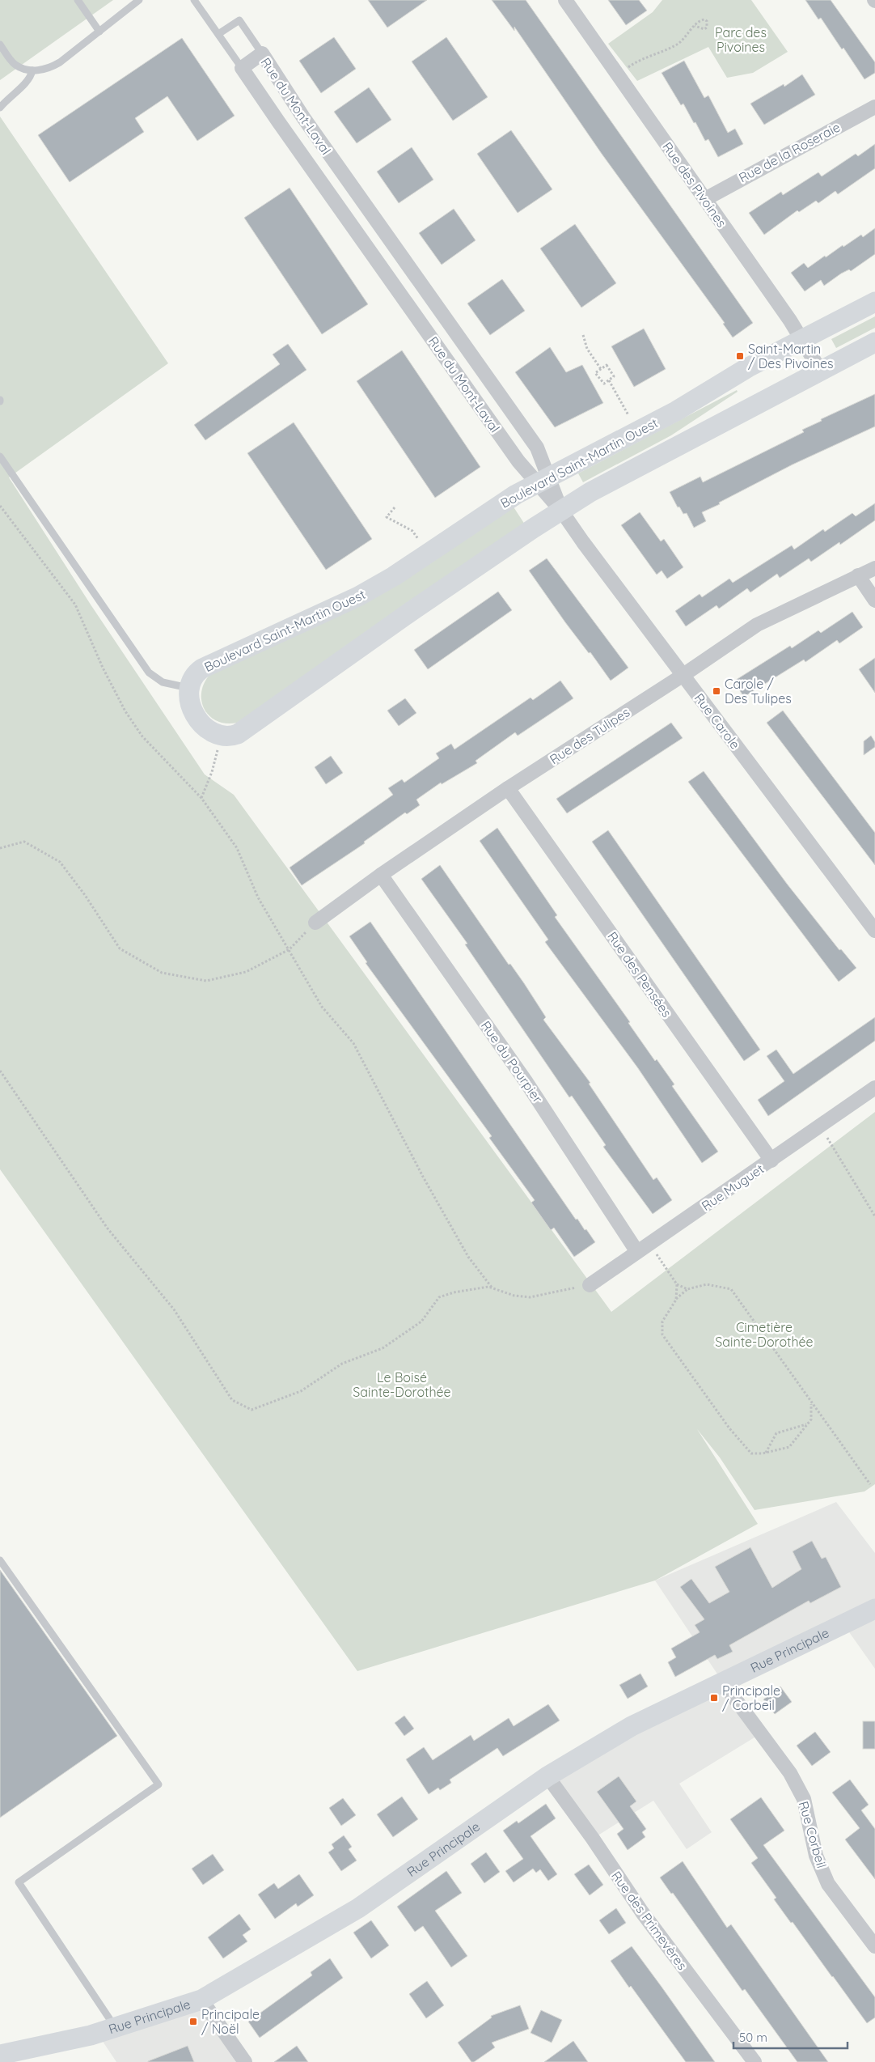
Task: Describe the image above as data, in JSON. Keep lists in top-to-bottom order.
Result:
{
  "streets": {
    "street": [
      "Rue du Mont-Laval",
      "Rue de la Roseraie",
      "Rue des Pivoines",
      "Boulevard Saint-Martin Ouest",
      "Rue Carole",
      "Rue des Tulipes",
      "Rue des Pensées",
      "Rue du Pourpier",
      "Rue Muguet",
      "Rue Principale",
      "Rue Corbeil",
      "Rue des Primevères"
    ]
  },
  "crossings": [
    ["Rue du Mont-Laval", "Boulevard Saint-Martin Ouest"],
    ["Rue du Mont-Laval", "Rue Carole"],
    ["Rue de la Roseraie", "Rue des Pivoines"],
    ["Rue des Pivoines", "Boulevard Saint-Martin Ouest"],
    ["Boulevard Saint-Martin Ouest", "Rue Carole"],
    ["Rue Carole", "Rue des Tulipes"],
    ["Rue des Tulipes", "Rue des Pensées"],
    ["Rue des Tulipes", "Rue du Pourpier"],
    ["Rue des Pensées", "Rue Muguet"],
    ["Rue du Pourpier", "Rue Muguet"],
    ["Rue Principale", "Rue Corbeil"],
    ["Rue Principale", "Rue des Primevères"]
  ],
  "parks": ["Parc des Pivoines", "Cimetière Sainte-Dorothée", "Le Boisé Sainte-Dorothée"],
  "places": {
    "transit": [
      "Saint-Martin / Des Pivoines",
      "Carole / Des Tulipes",
      "Principale / Corbeil",
      "Principale / Noël"
    ]
  },
  "scale_bar": "50 m"
}
